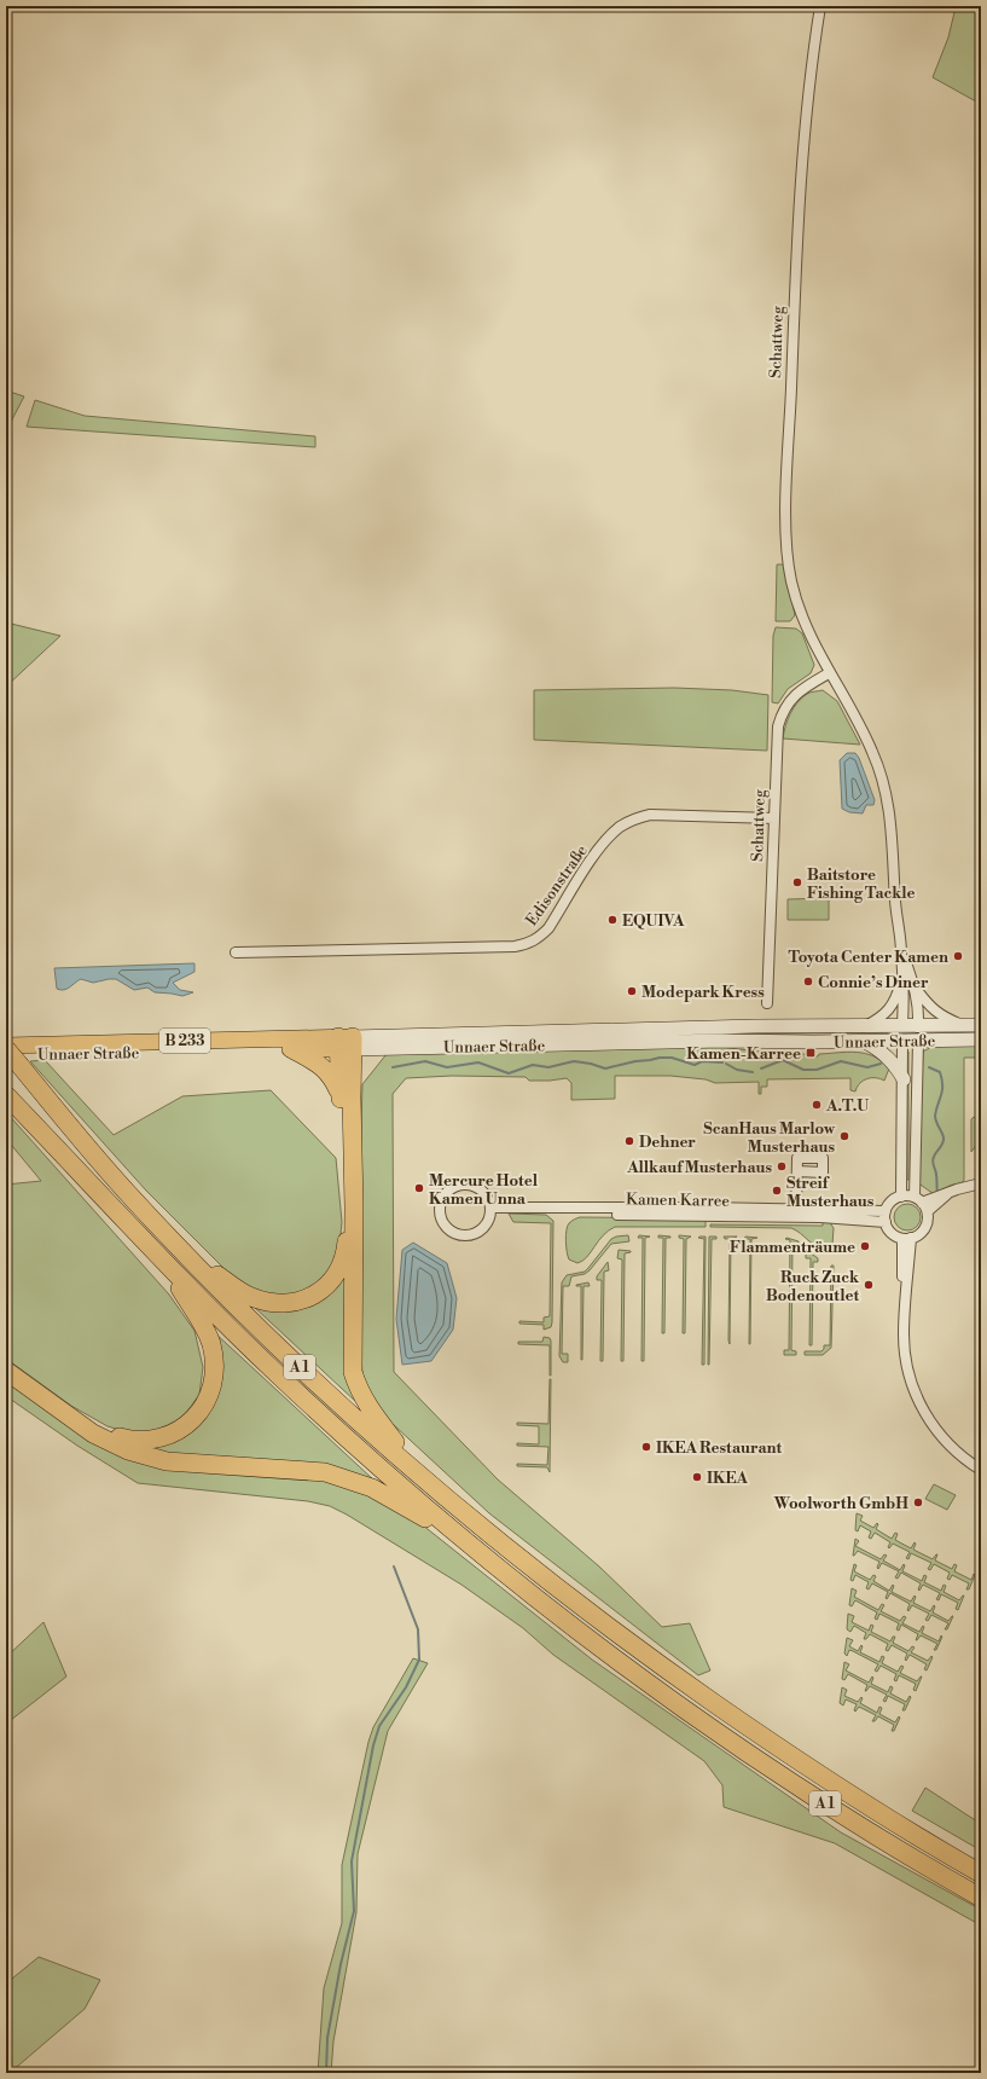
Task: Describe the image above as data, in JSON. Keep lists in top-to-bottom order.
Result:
{
  "streets": {
    "highway": ["A 1"],
    "main road": ["B 233", "Unnaer Straße"],
    "street": ["Schattweg", "Edisonstraße", "Kamen Karree"]
  },
  "crossings": [
    ["Schattweg", "Edisonstraße"],
    ["Schattweg", "Unnaer Straße"]
  ],
  "places": {
    "other": [
      "Baitstore Fishing Tackle",
      "EQUIVA",
      "Toyota Center Kamen",
      "Connie’s Diner",
      "Modepark Kress",
      "A.T.U",
      "ScanHaus Marlow Musterhaus",
      "Dehner",
      "Allkauf Musterhaus",
      "Mercure Hotel Kamen Unna",
      "Streif Musterhaus",
      "Flammenträume",
      "Ruck Zuck Bodenoutlet",
      "IKEA Restaurant",
      "IKEA",
      "Woolworth GmbH"
    ],
    "transit": ["Kamen-Karree"]
  }
}
